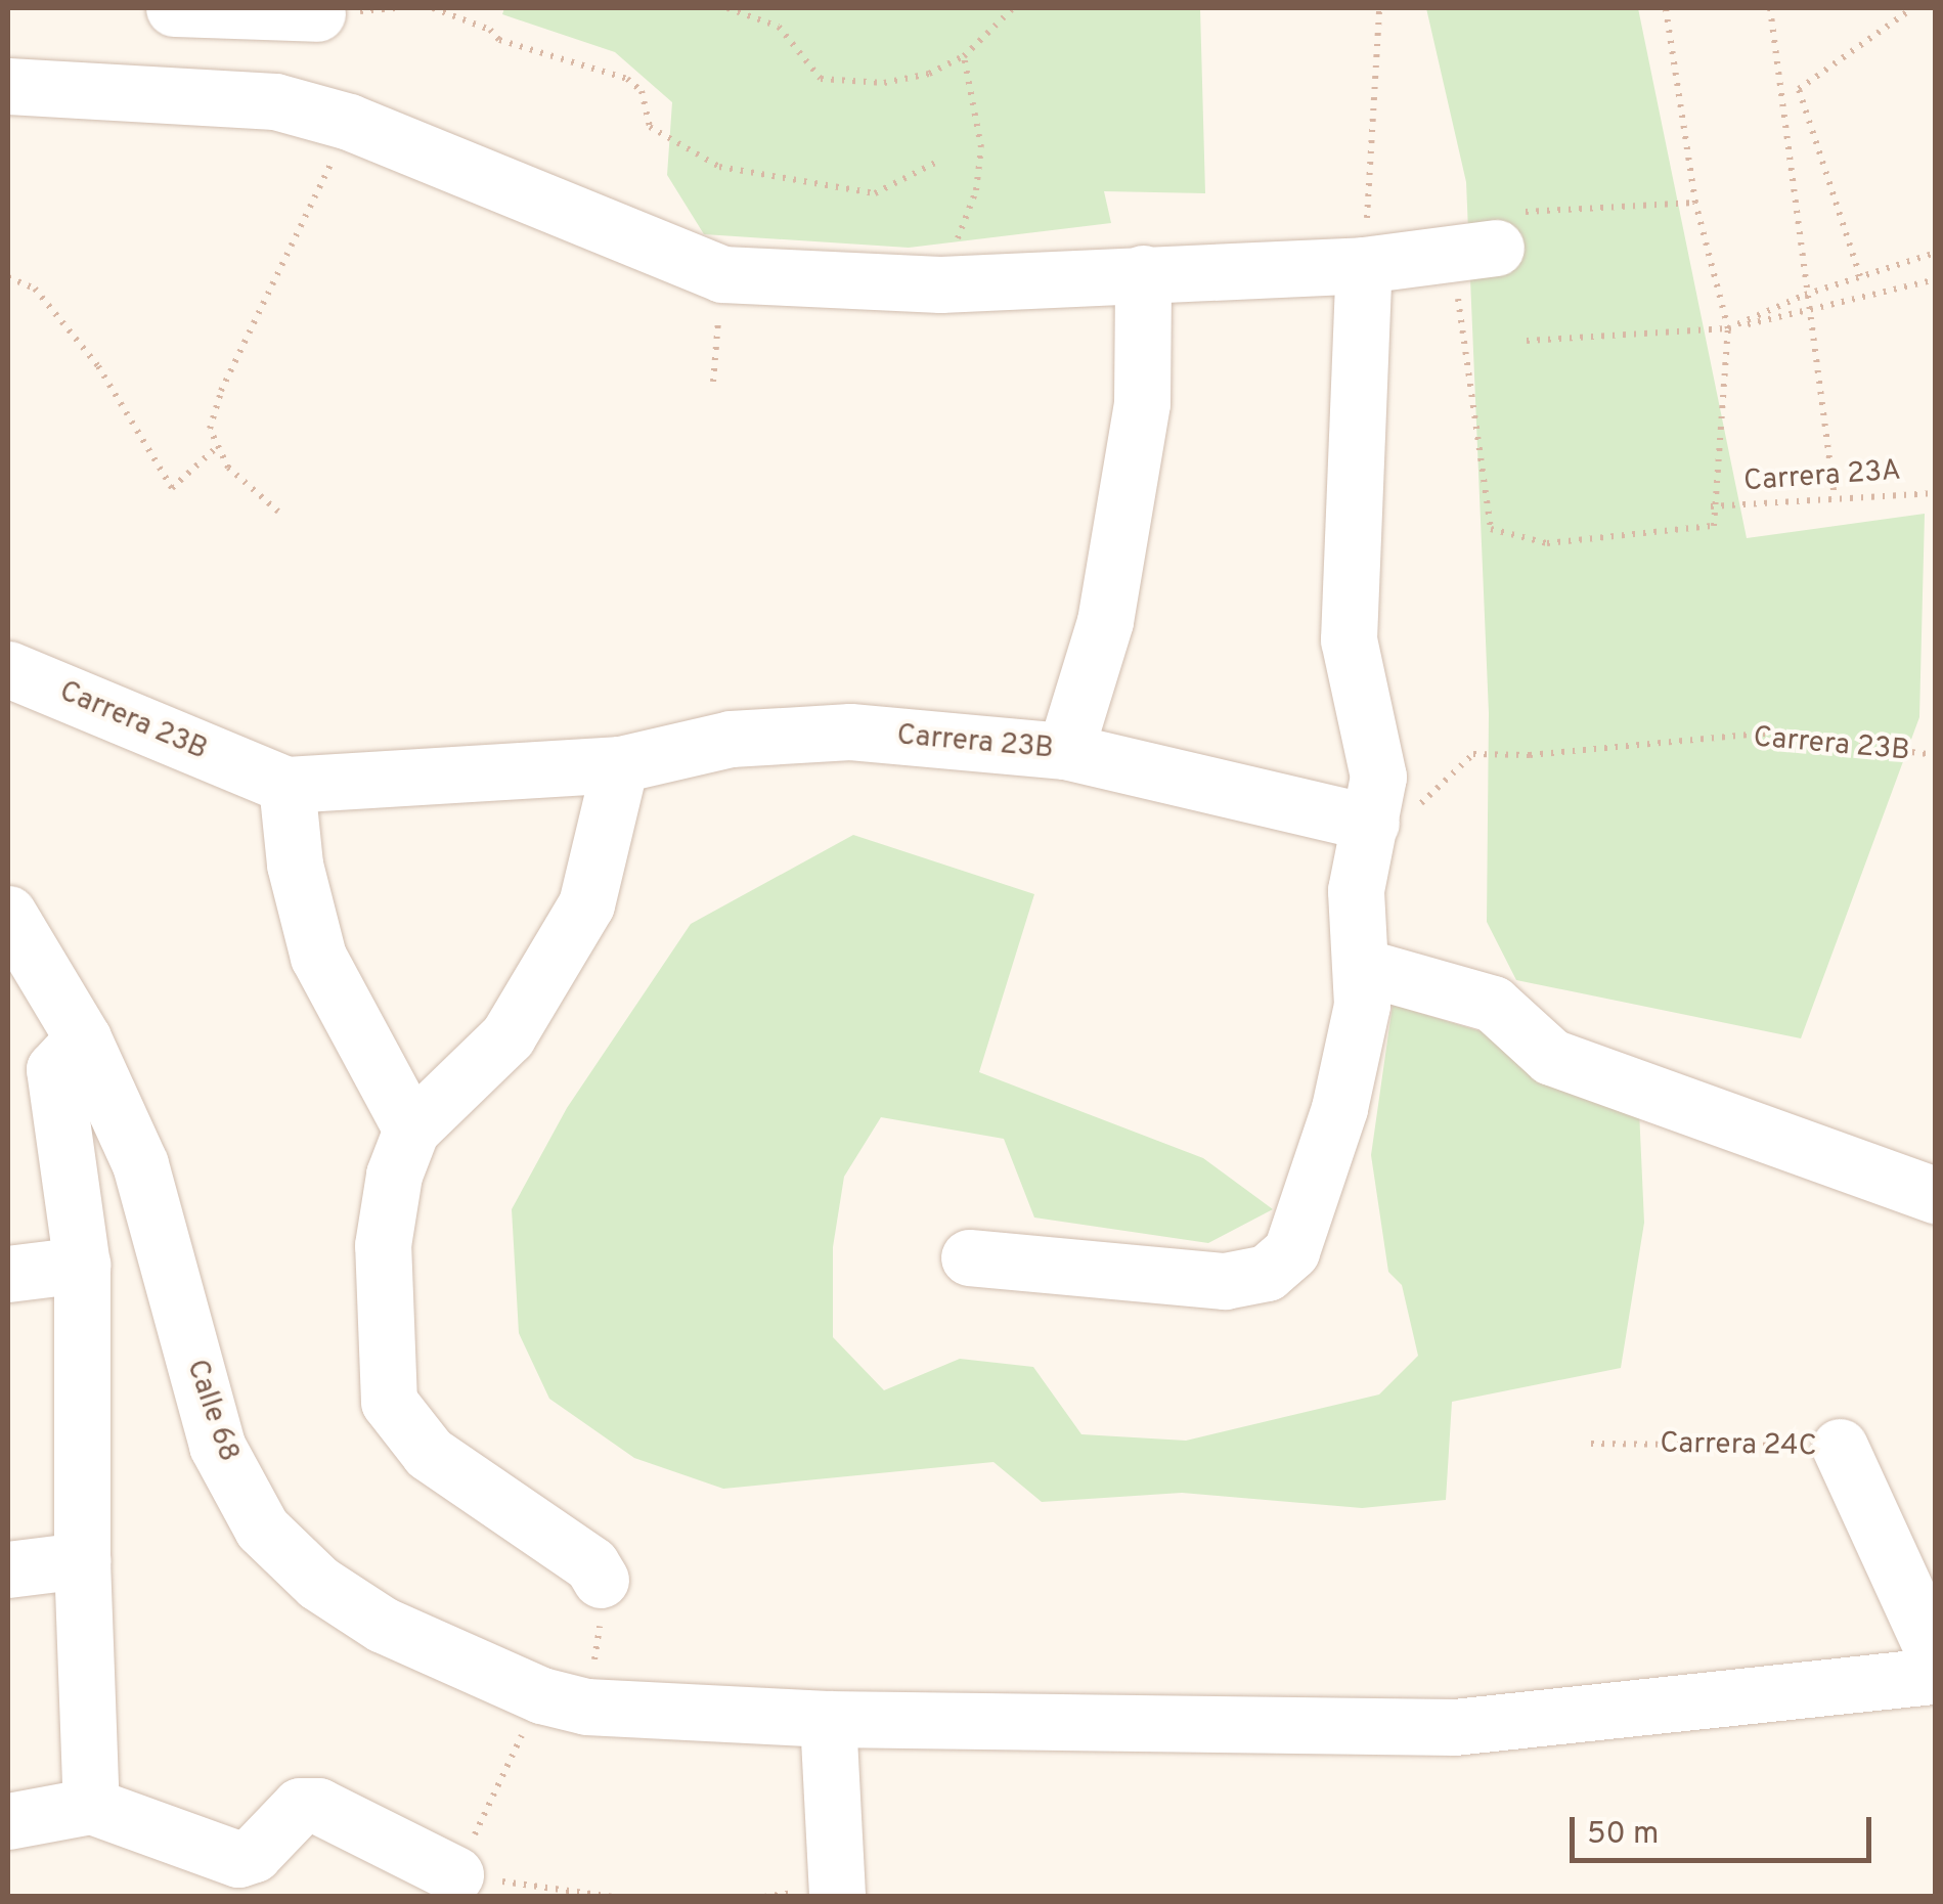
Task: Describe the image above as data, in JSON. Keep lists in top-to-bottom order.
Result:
{
  "streets": {
    "street": ["Carrera 23B", "Calle 68", "Carrera 24C"],
    "path": ["Carrera 23A"]
  },
  "scale_bar": "50 m"
}
